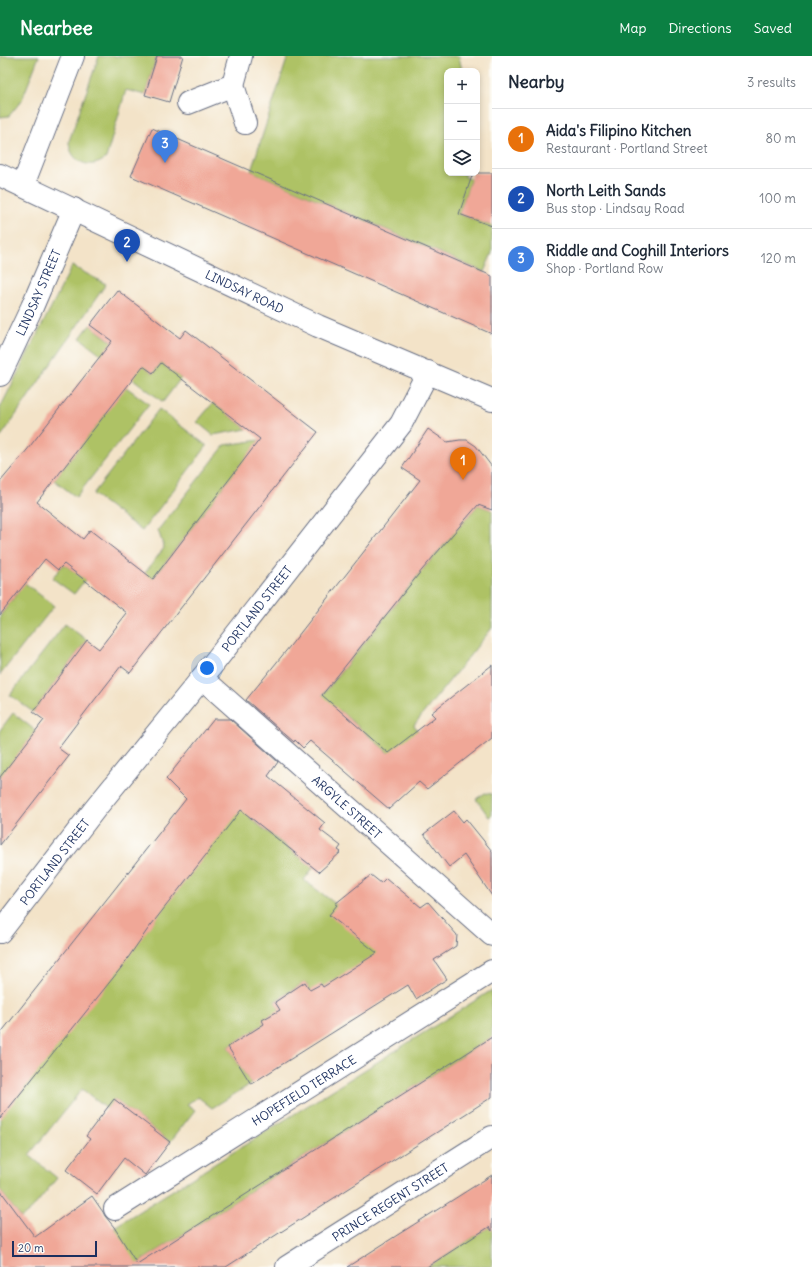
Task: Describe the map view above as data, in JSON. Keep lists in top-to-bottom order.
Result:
{
  "streets": {
    "street": [
      "LINDSAY ROAD",
      "LINDSAY STREET",
      "PORTLAND STREET",
      "ARGYLE STREET",
      "HOPEFIELD TERRACE",
      "PRINCE REGENT STREET"
    ]
  },
  "crossings": [
    ["LINDSAY ROAD", "LINDSAY STREET"],
    ["LINDSAY ROAD", "PORTLAND STREET"],
    ["PORTLAND STREET", "ARGYLE STREET"]
  ],
  "scale_bar": "20 m",
  "page": {
    "header": "Nearbee",
    "nav": ["Map", "Directions", "Saved"],
    "heading": ["Nearby", "3 results"],
    "map_buttons": ["+", "−"],
    "list": [
      {
        "mark": "1",
        "name": "Aida's Filipino Kitchen",
        "note": "Restaurant · Portland Street",
        "value": "80 m"
      },
      {
        "mark": "2",
        "name": "North Leith Sands",
        "note": "Bus stop · Lindsay Road",
        "value": "100 m"
      },
      {
        "mark": "3",
        "name": "Riddle and Coghill Interiors",
        "note": "Shop · Portland Row",
        "value": "120 m"
      }
    ],
    "pins": ["3", "2", "1"],
    "scale": "20 m"
  }
}
